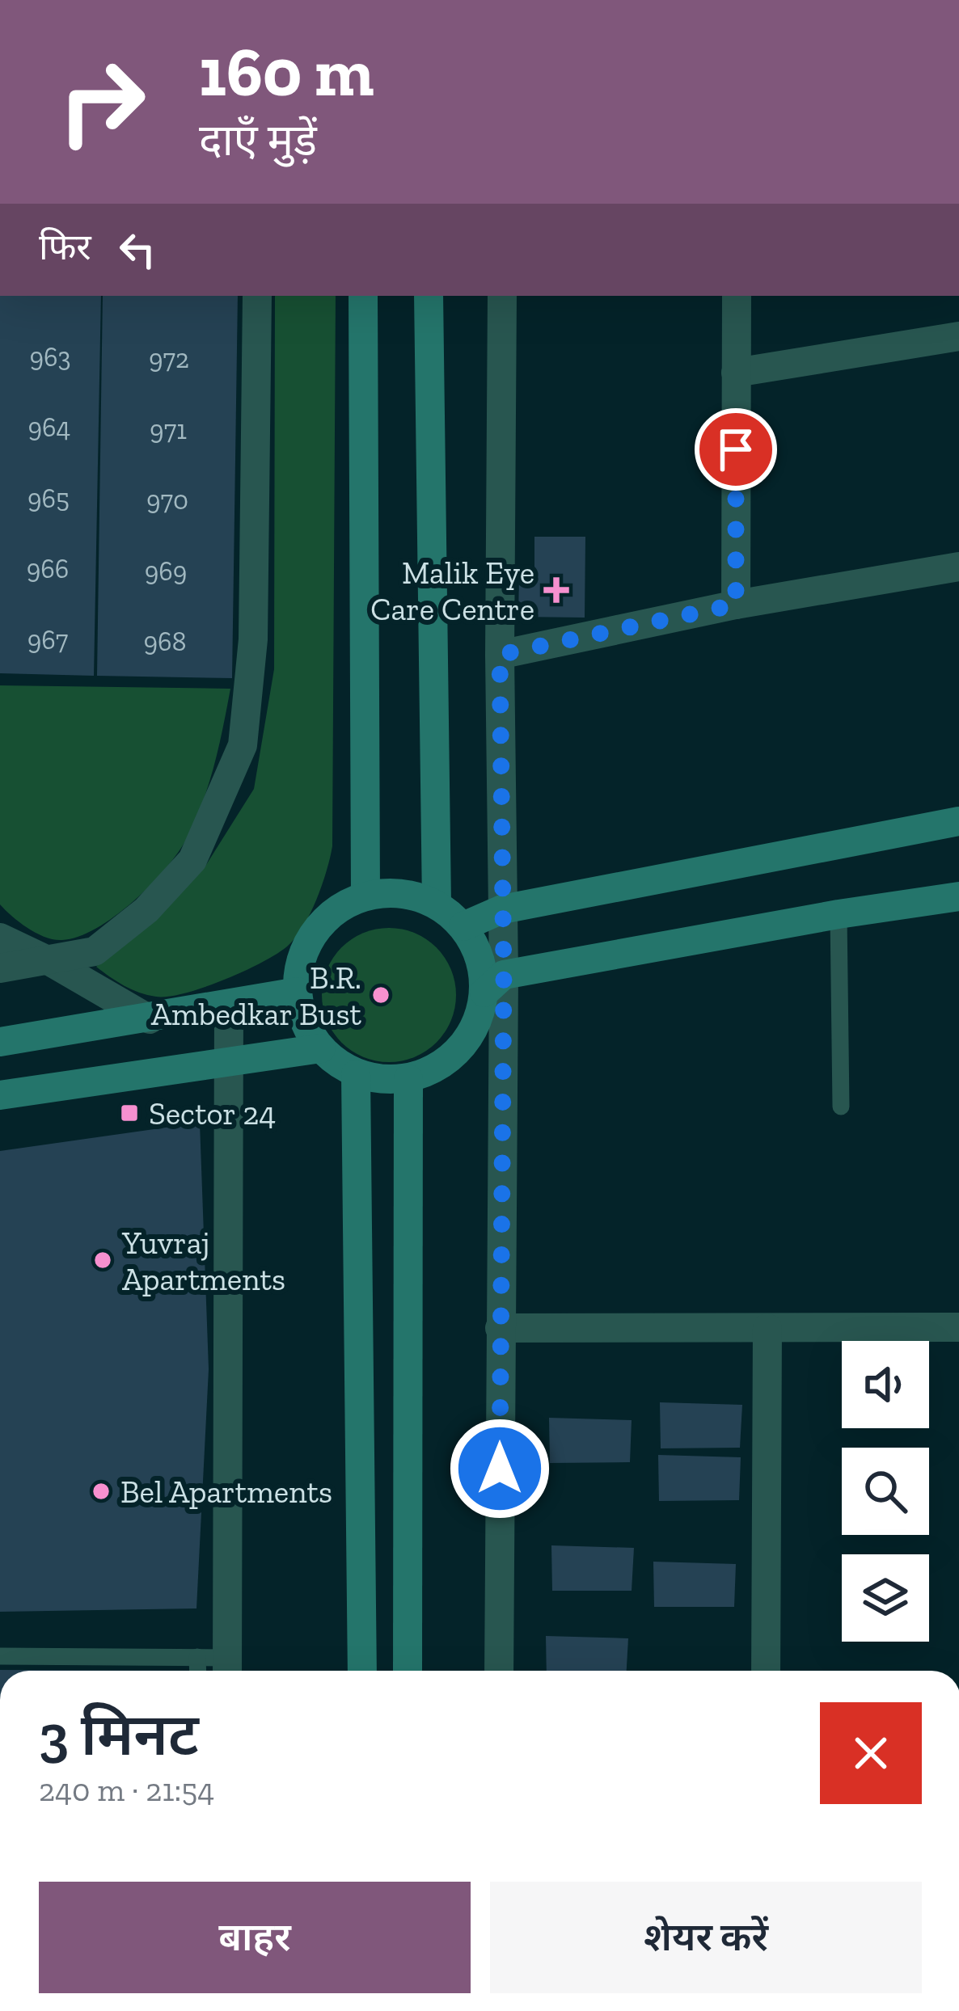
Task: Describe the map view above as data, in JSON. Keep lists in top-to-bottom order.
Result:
{
  "places": {
    "health": ["Malik Eye Care Centre"],
    "other": ["B.R. Ambedkar Bust", "Yuvraj Apartments", "Bel Apartments"],
    "transit": ["Sector 24"]
  },
  "house_numbers": [
    "963",
    "972",
    "964",
    "971",
    "965",
    "970",
    "966",
    "969",
    "967",
    "968"
  ],
  "page": {
    "turn": ["160 m", "दाएँ मुड़ें"],
    "then": "फिर",
    "heading": ["3 मिनट", "240 m · 21:54"],
    "buttons": ["बाहर", "शेयर करें"]
  }
}
